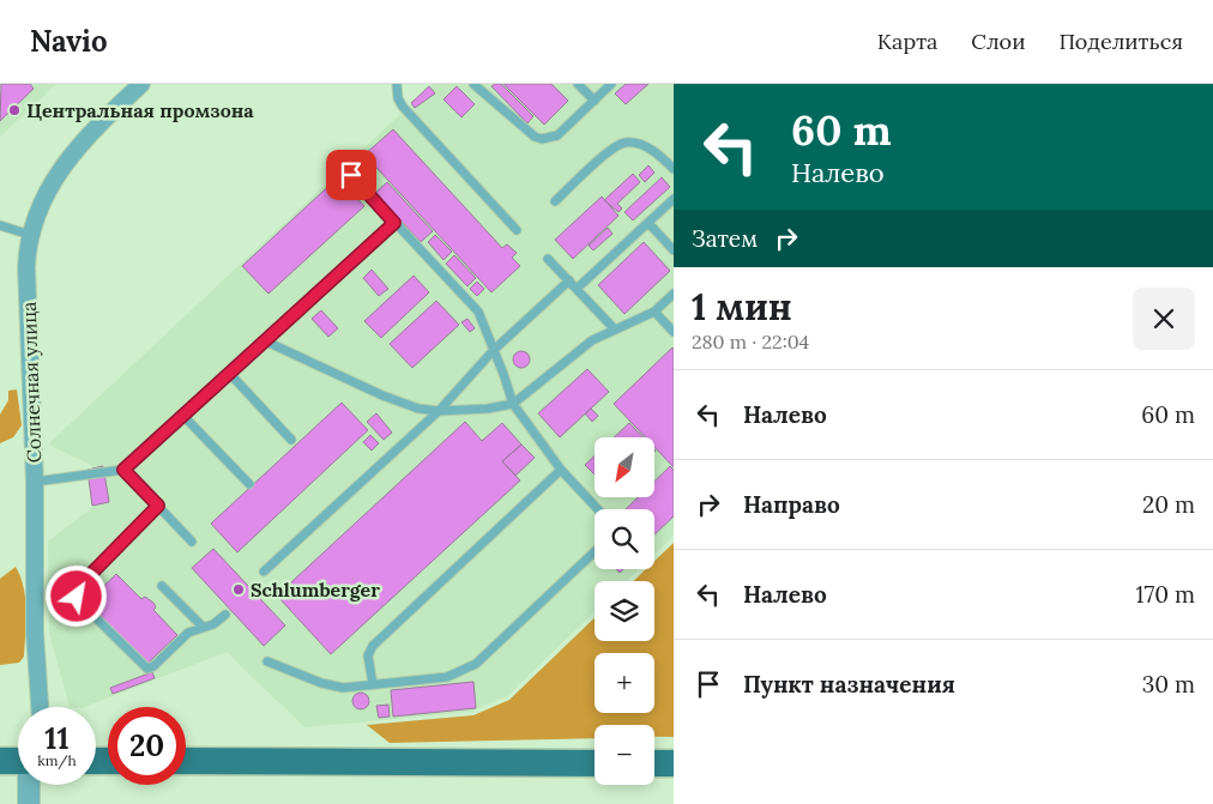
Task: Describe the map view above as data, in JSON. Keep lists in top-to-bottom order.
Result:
{
  "streets": {
    "street": ["Солнечная улица"]
  },
  "places": ["Центральная промзона", "Schlumberger"],
  "north": "bottom left",
  "page": {
    "header": "Navio",
    "nav": ["Карта", "Слои", "Поделиться"],
    "turn": ["60 m", "Налево"],
    "then": "Затем",
    "heading": ["1 мин", "280 m · 22:04"],
    "list": [
      {
        "name": "Налево",
        "value": "60 m"
      },
      {
        "name": "Направо",
        "value": "20 m"
      },
      {
        "name": "Налево",
        "value": "170 m"
      },
      {
        "name": "Пункт назначения",
        "value": "30 m"
      }
    ],
    "map_buttons": ["+", "−"],
    "speed": "11 km/h",
    "limit": "20"
  }
}
